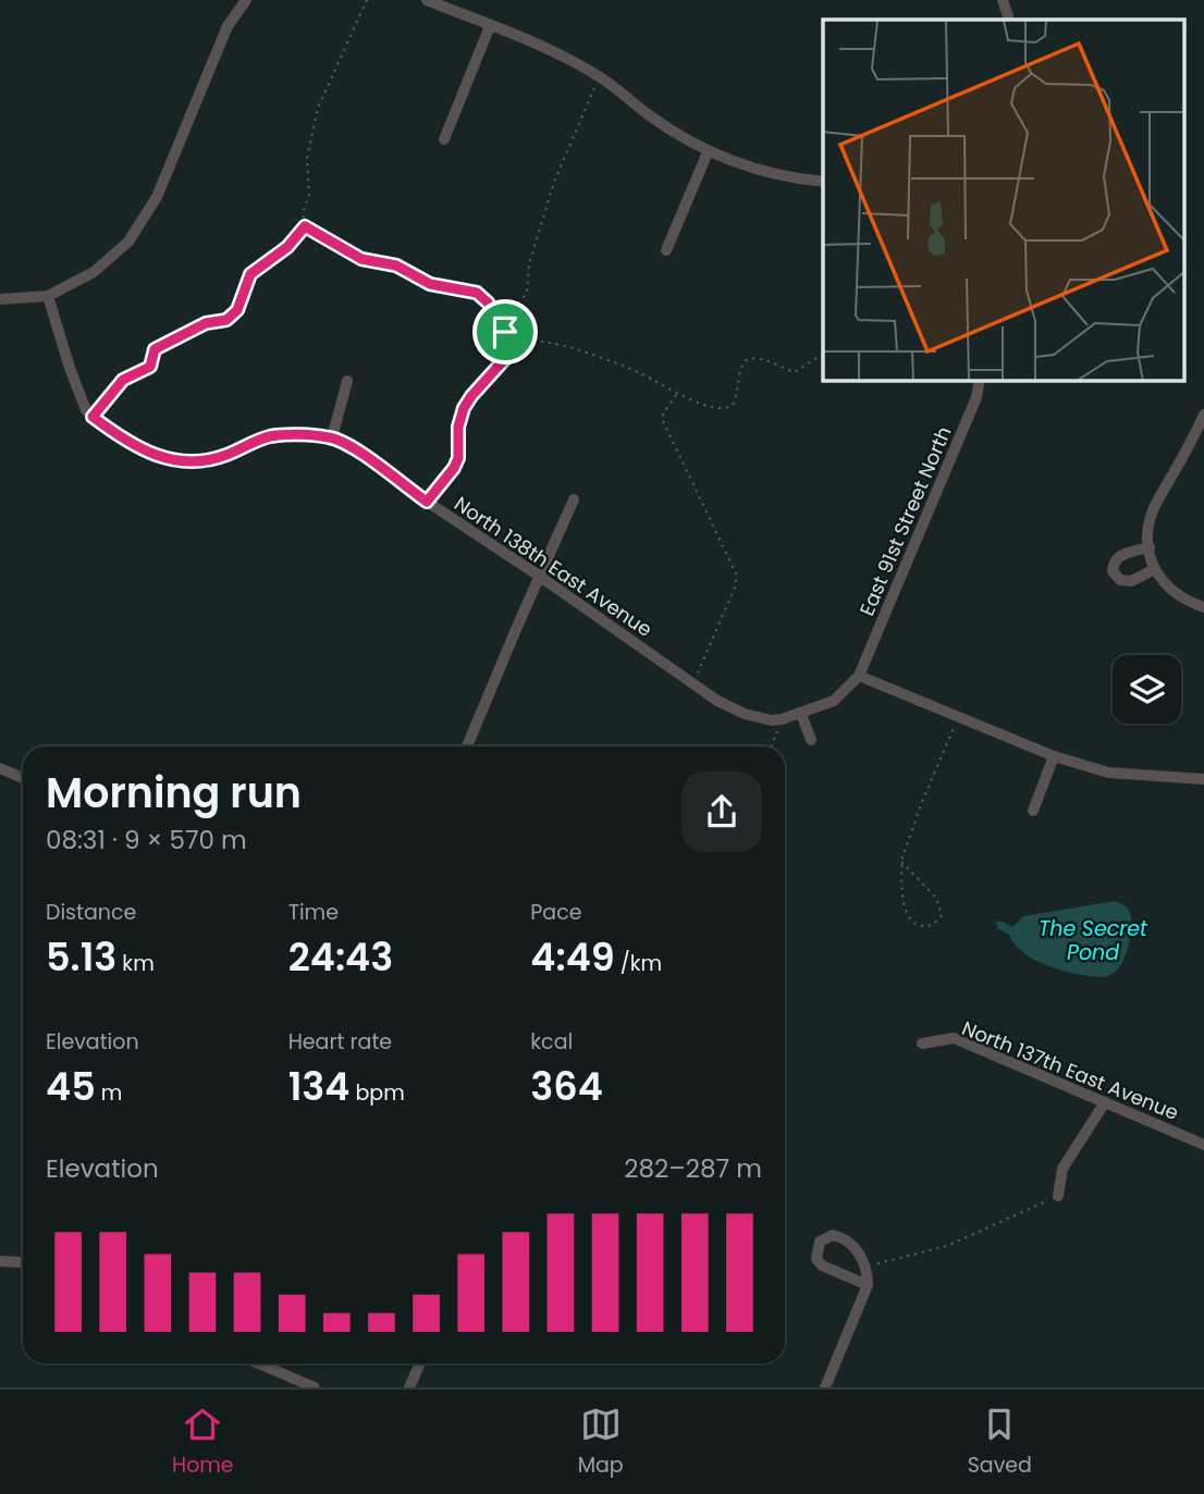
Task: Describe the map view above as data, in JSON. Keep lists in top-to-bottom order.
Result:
{
  "streets": {
    "street": ["East 91st Street North", "North 138th East Avenue", "North 137th East Avenue"]
  },
  "crossings": [
    ["East 91st Street North", "North 138th East Avenue"]
  ],
  "water": ["The Secret Pond"],
  "page": {
    "heading": ["Morning run", "08:31 · 9 × 570 m"],
    "stats": [
      ["Distance", "5.13 km"],
      ["Time", "24:43"],
      ["Pace", "4:49 /km"],
      ["Elevation", "45 m"],
      ["Heart rate", "134 bpm"],
      ["kcal", "364"]
    ],
    "chart": ["Elevation", "282–287 m"],
    "tabs": ["Home", "Map", "Saved"]
  }
}
